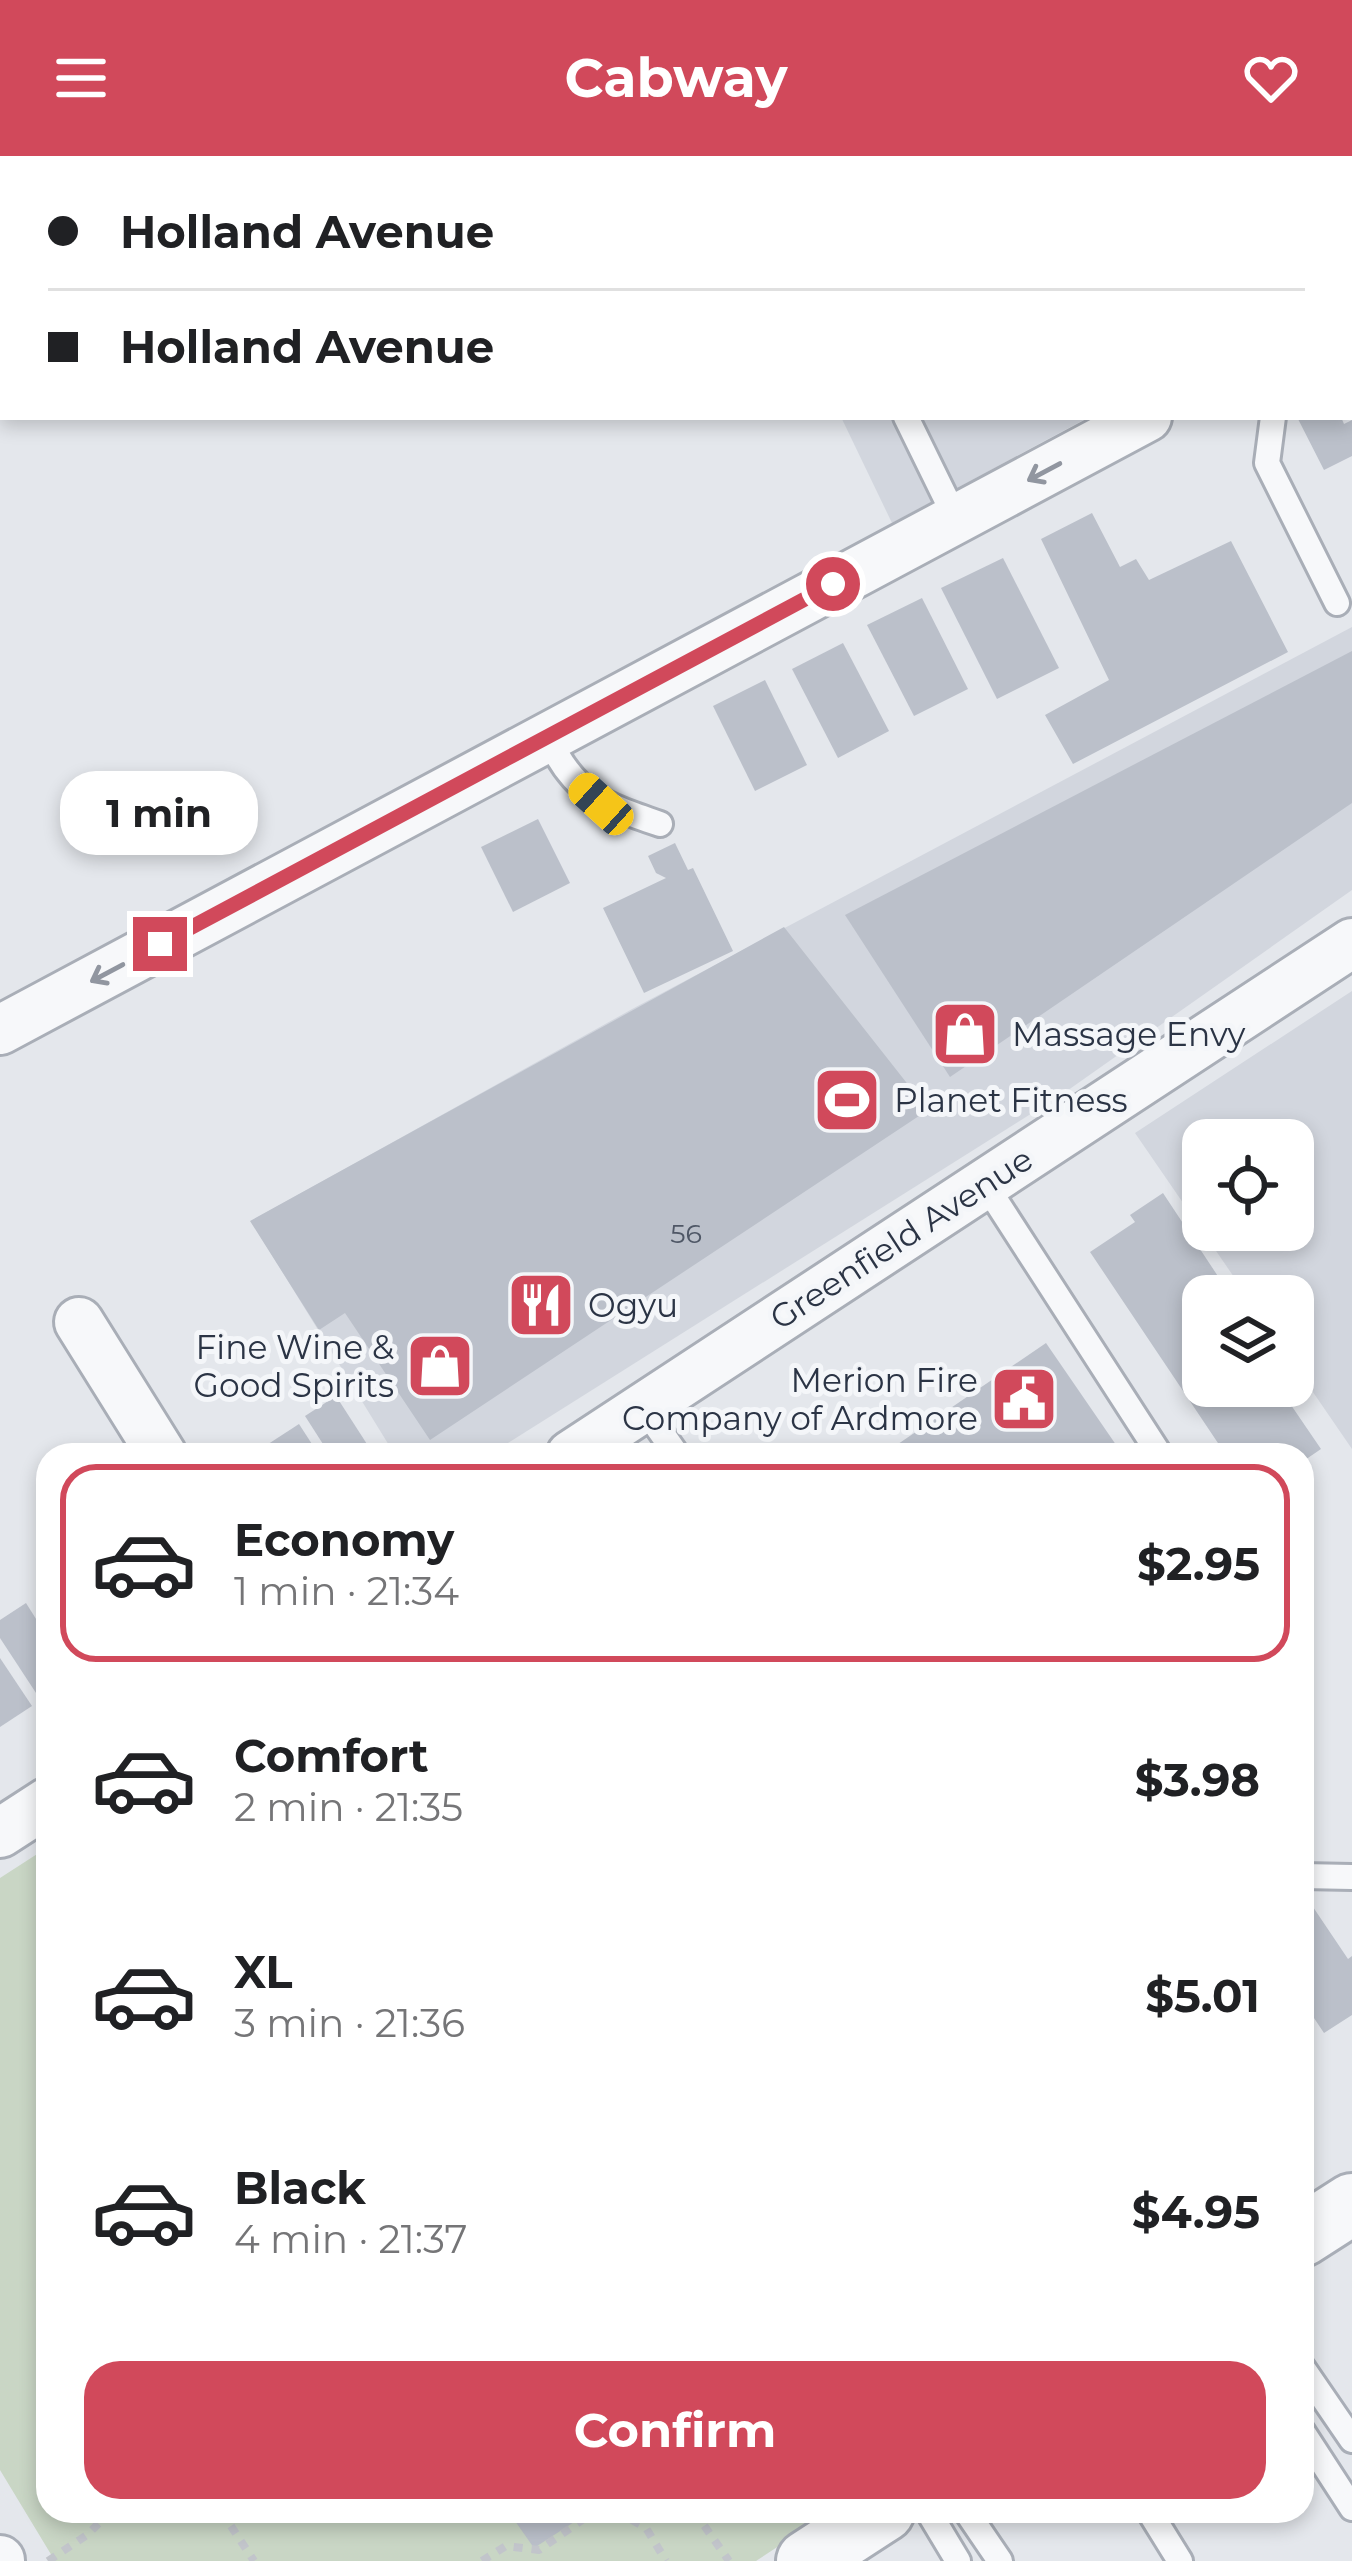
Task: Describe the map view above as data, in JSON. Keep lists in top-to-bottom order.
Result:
{
  "streets": {
    "street": ["Greenfield Avenue"]
  },
  "places": {
    "shop": ["Massage Envy", "Fine Wine & Good Spirits"],
    "sports": ["Planet Fitness"],
    "restaurant": ["Ogyu"],
    "public building": ["Merion Fire Company of Ardmore"]
  },
  "house_numbers": ["56"],
  "page": {
    "header": "Cabway",
    "banner": ["Holland Avenue", "Holland Avenue"],
    "bubble": "1 min",
    "list": [
      {
        "name": "Economy",
        "note": "1 min · 21:34",
        "value": "$2.95"
      },
      {
        "name": "Comfort",
        "note": "2 min · 21:35",
        "value": "$3.98"
      },
      {
        "name": "XL",
        "note": "3 min · 21:36",
        "value": "$5.01"
      },
      {
        "name": "Black",
        "note": "4 min · 21:37",
        "value": "$4.95"
      }
    ],
    "buttons": "Confirm"
  }
}
